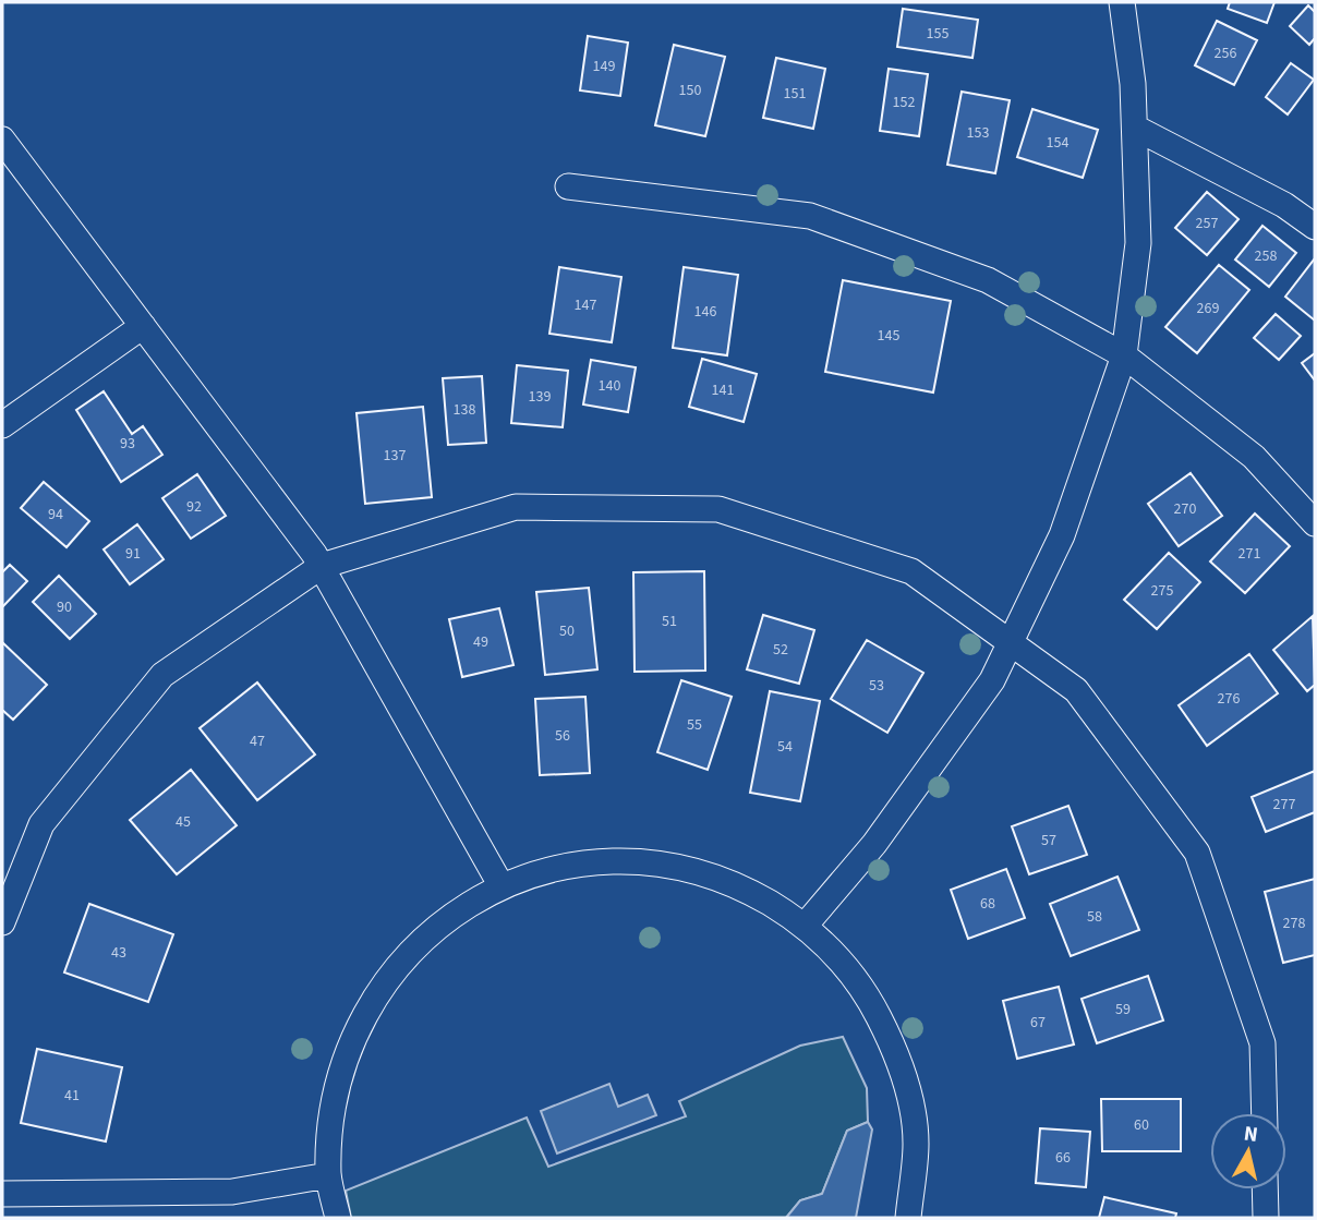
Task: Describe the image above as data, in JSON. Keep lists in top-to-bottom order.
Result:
{
  "house_numbers": [
    "155",
    "256",
    "149",
    "150",
    "151",
    "152",
    "153",
    "154",
    "257",
    "258",
    "147",
    "269",
    "146",
    "145",
    "140",
    "141",
    "139",
    "138",
    "93",
    "137",
    "92",
    "270",
    "94",
    "91",
    "271",
    "275",
    "90",
    "51",
    "50",
    "49",
    "52",
    "53",
    "276",
    "55",
    "56",
    "47",
    "54",
    "277",
    "45",
    "57",
    "68",
    "58",
    "278",
    "43",
    "59",
    "67",
    "41",
    "60",
    "66"
  ],
  "north": "top"
}
